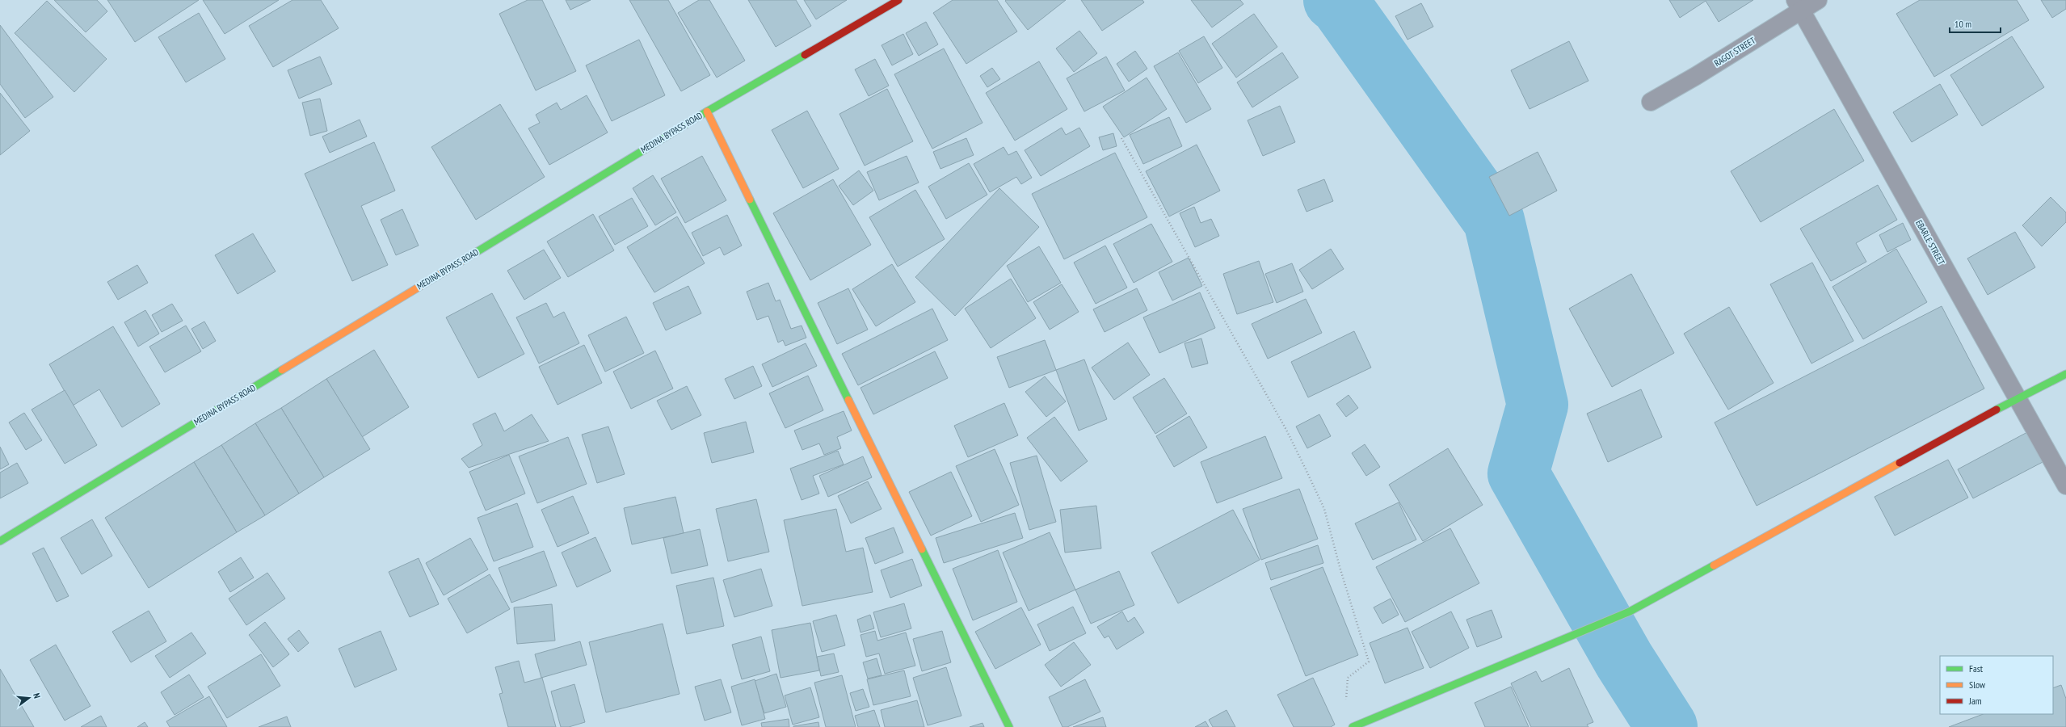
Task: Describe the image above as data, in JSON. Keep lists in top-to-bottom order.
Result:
{
  "streets": {
    "street": ["RAGOT STREET", "MEDINA BYPASS ROAD", "EBARLE STREET"]
  },
  "crossings": [
    ["RAGOT STREET", "EBARLE STREET"]
  ],
  "legend": ["Fast", "Slow", "Jam"],
  "scale_bar": "10 m",
  "north": "right"
}
